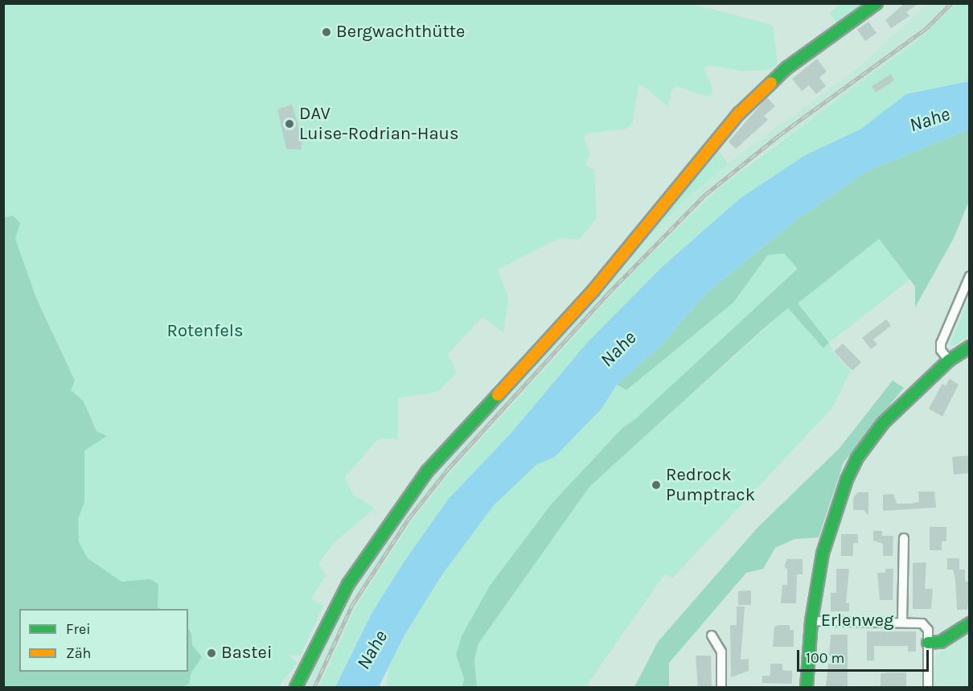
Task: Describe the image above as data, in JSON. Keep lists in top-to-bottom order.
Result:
{
  "streets": {
    "street": ["Erlenweg"]
  },
  "water": ["Nahe"],
  "parks": ["Rotenfels"],
  "places": [
    "Bergwachthütte",
    "DAV Luise-Rodrian-Haus",
    "Redrock Pumptrack",
    "Bastei"
  ],
  "legend": ["Frei", "Zäh"],
  "scale_bar": "100 m"
}
